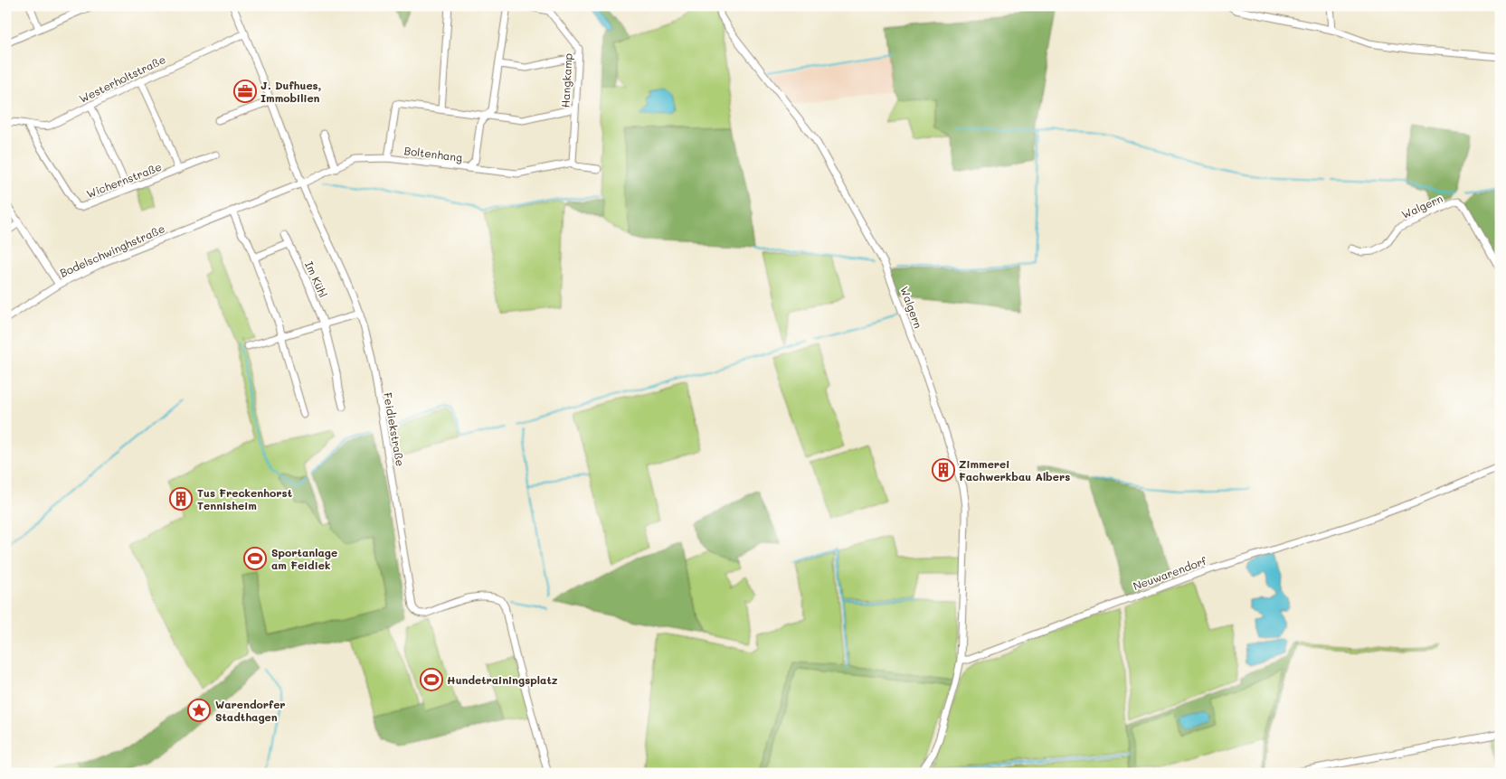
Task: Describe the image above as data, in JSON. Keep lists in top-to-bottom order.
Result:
{
  "streets": {
    "street": [
      "Westerholtstraße",
      "Hangkamp",
      "Boltenhang",
      "Wichernstraße",
      "Walgern",
      "Bodelschwinghstraße",
      "Im Kühl",
      "Feidiekstraße",
      "Neuwarendorf"
    ]
  },
  "crossings": [
    ["Westerholtstraße", "Wichernstraße"],
    ["Westerholtstraße", "Feidiekstraße"],
    ["Boltenhang", "Bodelschwinghstraße"],
    ["Boltenhang", "Feidiekstraße"],
    ["Walgern", "Neuwarendorf"],
    ["Bodelschwinghstraße", "Feidiekstraße"]
  ],
  "places": {
    "office": ["J. Dufhues, Immobilien"],
    "building": ["Zimmerei Fachwerkbau Albers", "Tus Freckenhorst Tennisheim"],
    "sports": ["Sportanlage am Feidiek", "Hundetrainingsplatz"],
    "place": ["Warendorfer Stadthagen"]
  }
}
